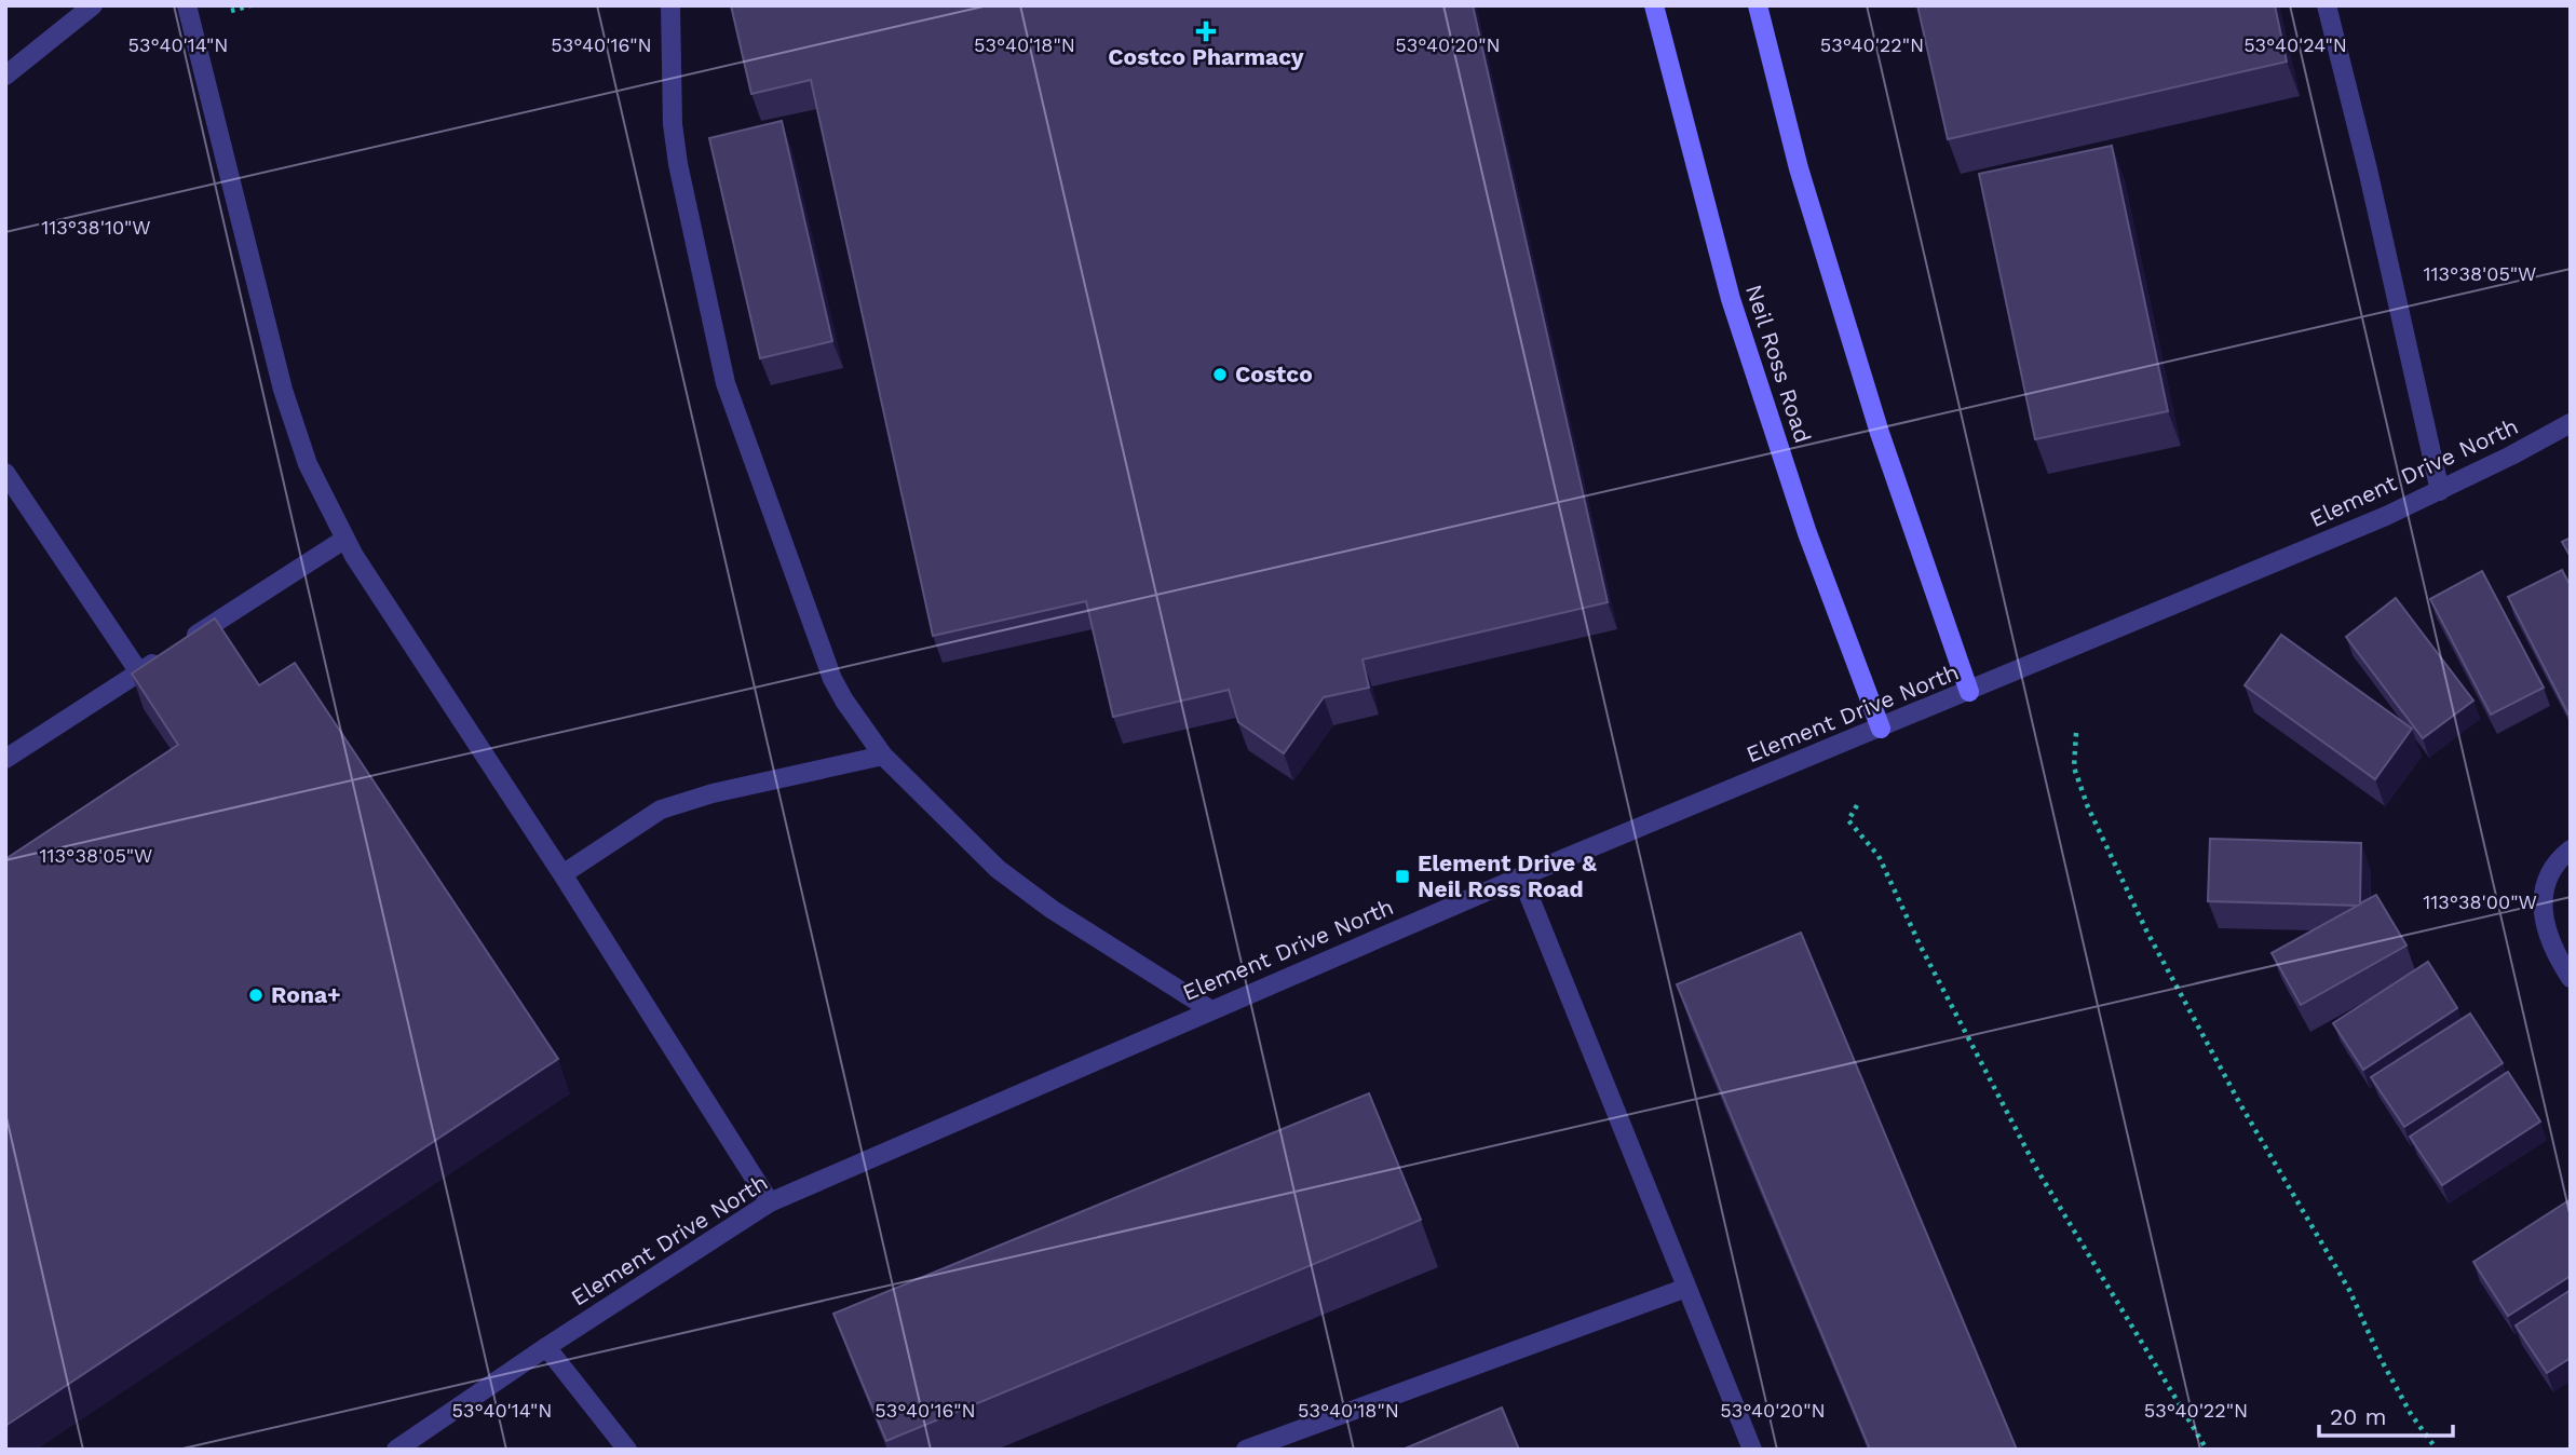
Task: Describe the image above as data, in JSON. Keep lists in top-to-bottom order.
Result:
{
  "streets": {
    "main road": ["Neil Ross Road"],
    "street": ["Element Drive North"]
  },
  "crossings": [
    ["Neil Ross Road", "Element Drive North"]
  ],
  "places": {
    "health": ["Costco Pharmacy"],
    "other": ["Costco", "Rona+"],
    "transit": ["Element Drive & Neil Ross Road"]
  },
  "scale_bar": "20 m",
  "coordinates": [
    "53°40'24\"N",
    "53°40'14\"N",
    "53°40'16\"N",
    "53°40'18\"N",
    "53°40'20\"N",
    "53°40'22\"N",
    "113°38'10\"W",
    "113°38'05\"W",
    "113°38'00\"W"
  ]
}
